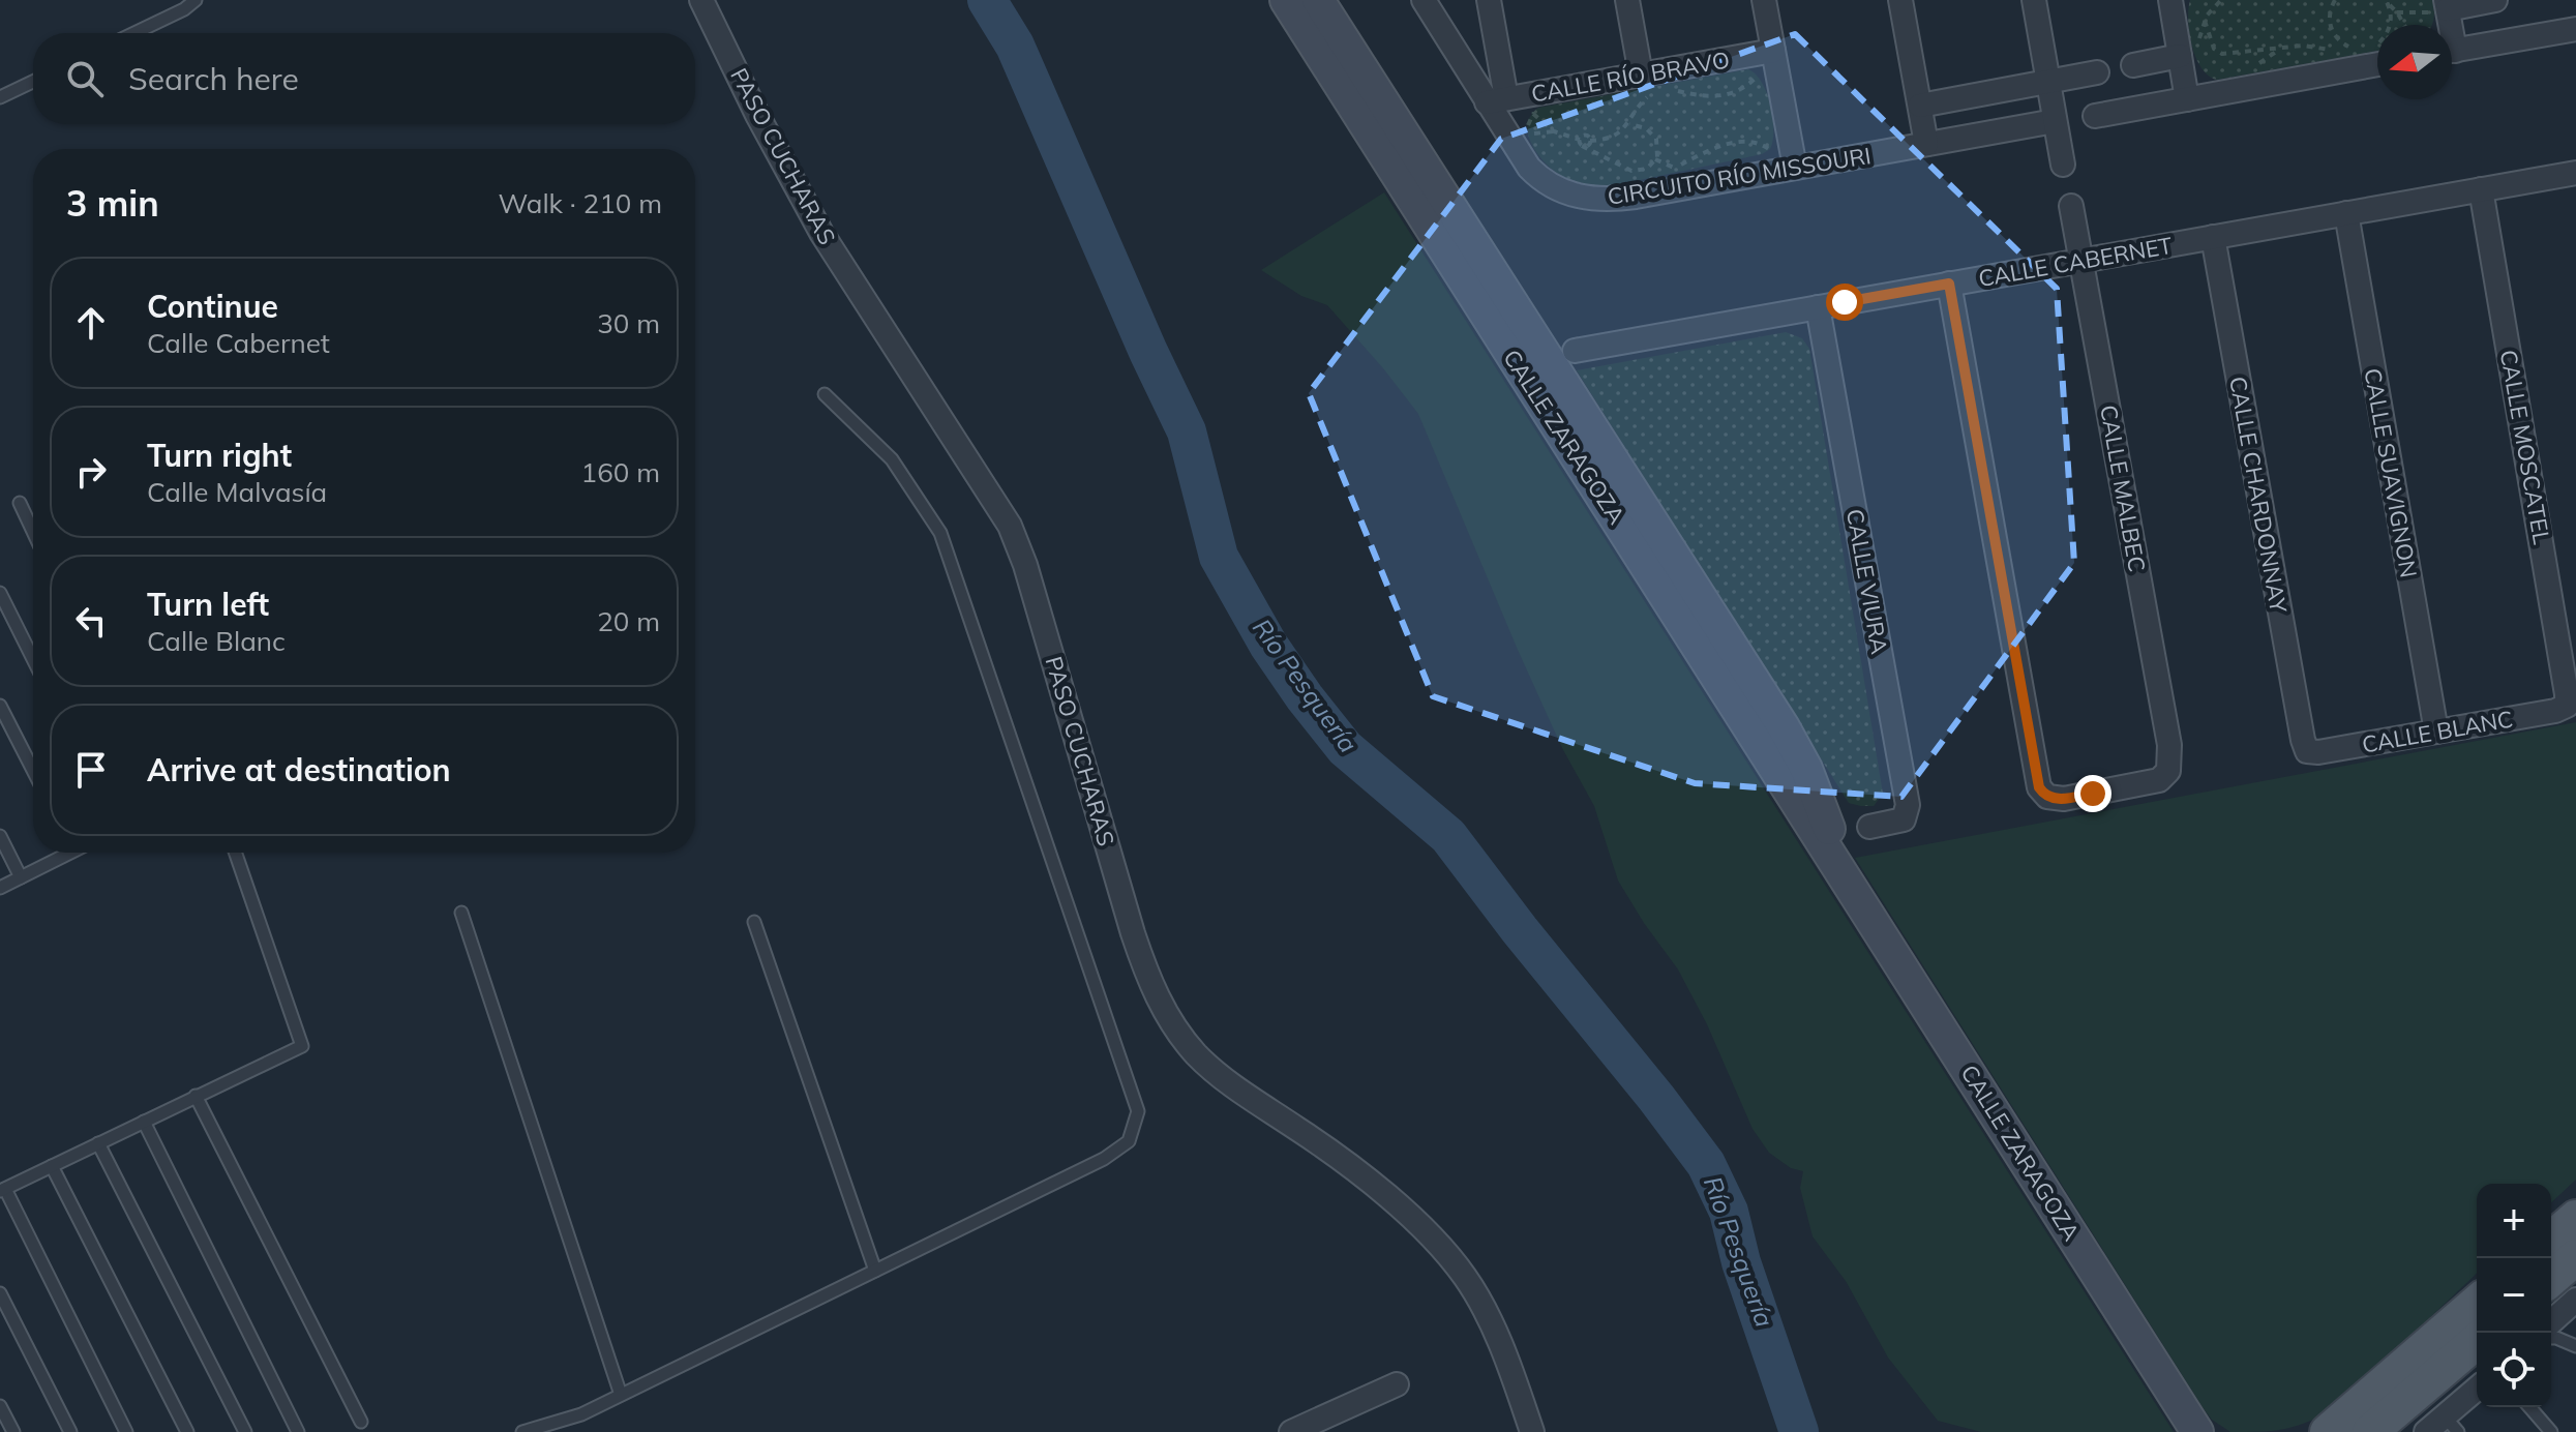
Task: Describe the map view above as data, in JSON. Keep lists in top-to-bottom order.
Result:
{
  "streets": {
    "street": [
      "CALLE RÍO BRAVO",
      "PASO CUCHARAS",
      "CIRCUITO RÍO MISSOURI",
      "CALLE CABERNET",
      "CALLE ZARAGOZA",
      "CALLE MOSCATEL",
      "CALLE SUAVIGNON",
      "CALLE MALBEC",
      "CALLE CHARDONNAY",
      "CALLE VIURA",
      "CALLE BLANC"
    ]
  },
  "crossings": [
    ["CALLE RÍO BRAVO", "CIRCUITO RÍO MISSOURI"],
    ["CALLE CABERNET", "CALLE MOSCATEL"],
    ["CALLE CABERNET", "CALLE SUAVIGNON"],
    ["CALLE CABERNET", "CALLE MALBEC"],
    ["CALLE CABERNET", "CALLE CHARDONNAY"],
    ["CALLE CABERNET", "CALLE VIURA"],
    ["CALLE MOSCATEL", "CALLE BLANC"],
    ["CALLE SUAVIGNON", "CALLE BLANC"],
    ["CALLE CHARDONNAY", "CALLE BLANC"]
  ],
  "water": ["Río Pesquería"],
  "north": "left",
  "page": {
    "search": "Search here",
    "heading": ["3 min", "Walk · 210 m"],
    "list": [
      ["Continue", "Calle Cabernet", "30 m"],
      ["Turn right", "Calle Malvasía", "160 m"],
      ["Turn left", "Calle Blanc", "20 m"],
      "Arrive at destination"
    ],
    "map_buttons": ["+", "−"]
  }
}
